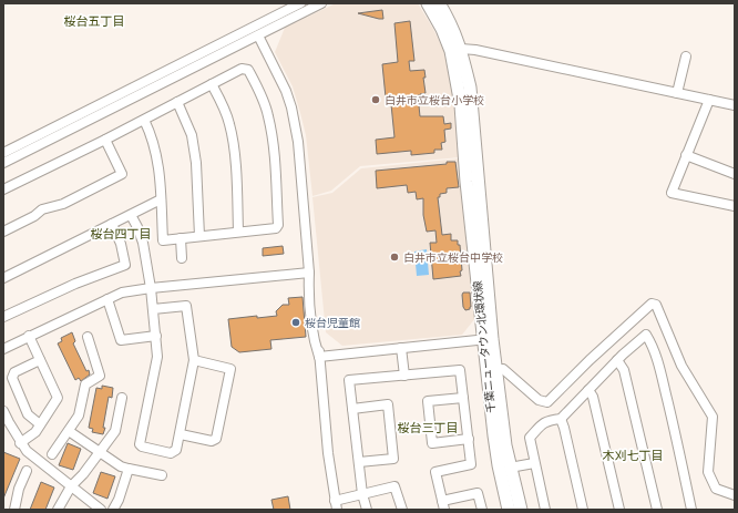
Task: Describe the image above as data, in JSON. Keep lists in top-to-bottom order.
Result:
{
  "streets": {
    "main road": ["千葉ニュータウン北環状線"]
  },
  "districts": [
    "桜台五丁目",
    "桜台四丁目",
    "桜台三丁目",
    "木刈七丁目"
  ],
  "places": ["白井市立桜台小学校", "白井市立桜台中学校", "桜台児童館"]
}
